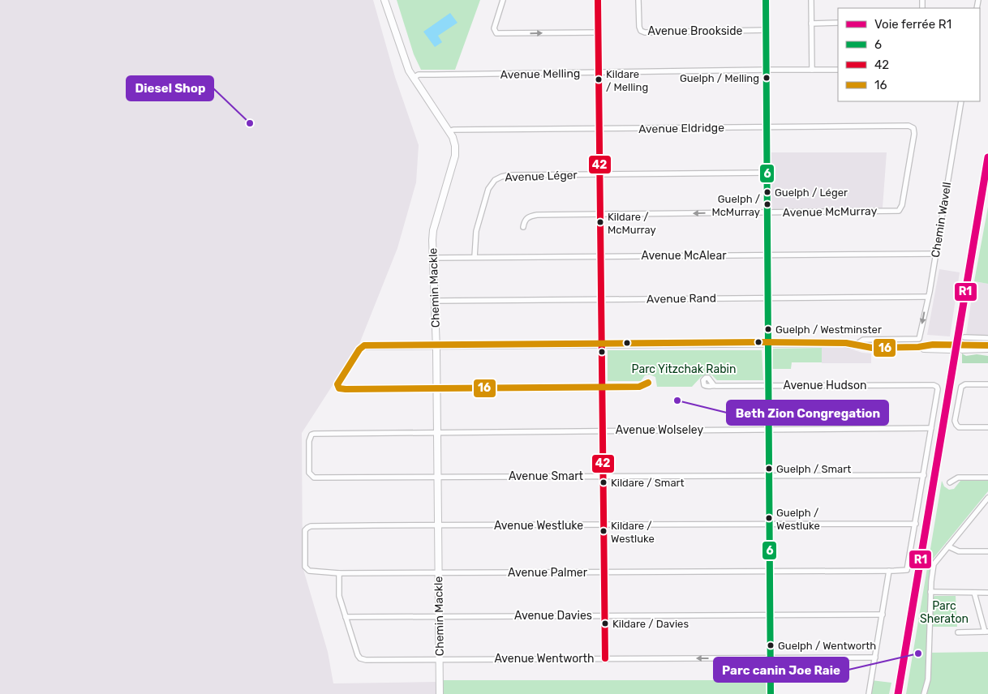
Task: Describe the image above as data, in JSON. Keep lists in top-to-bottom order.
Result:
{
  "streets": {
    "street": [
      "Avenue Brookside",
      "Avenue Melling",
      "Avenue Eldridge",
      "Avenue Léger",
      "Avenue McMurray",
      "Chemin Wavell",
      "Avenue McAlear",
      "Chemin Mackle",
      "Avenue Rand",
      "Avenue Hudson",
      "Avenue Wolseley",
      "Avenue Smart",
      "Avenue Westluke",
      "Avenue Palmer",
      "Avenue Davies",
      "Avenue Wentworth"
    ]
  },
  "crossings": [
    ["Avenue Melling", "Chemin Mackle"],
    ["Avenue Eldridge", "Avenue McMurray"],
    ["Avenue Eldridge", "Chemin Mackle"],
    ["Avenue Léger", "Avenue McAlear"],
    ["Chemin Wavell", "Avenue McAlear"],
    ["Chemin Wavell", "Avenue Rand"],
    ["Avenue McAlear", "Chemin Mackle"],
    ["Chemin Mackle", "Avenue Rand"],
    ["Chemin Mackle", "Avenue Wolseley"],
    ["Chemin Mackle", "Avenue Smart"],
    ["Chemin Mackle", "Avenue Westluke"],
    ["Chemin Mackle", "Avenue Palmer"],
    ["Chemin Mackle", "Avenue Davies"],
    ["Chemin Mackle", "Avenue Wentworth"],
    ["Avenue Hudson", "Avenue Wolseley"],
    ["Avenue Wolseley", "Avenue Smart"],
    ["Avenue Westluke", "Avenue Palmer"],
    ["Avenue Davies", "Avenue Wentworth"]
  ],
  "one_way": ["Avenue McMurray"],
  "parks": ["Parc Yitzchak Rabin", "Parc Sheraton"],
  "places": [
    "Guelph / Melling",
    "Kildare / Melling",
    "Diesel Shop",
    "Guelph / Léger",
    "Guelph / McMurray",
    "Kildare / McMurray",
    "Guelph / Westminster",
    "Beth Zion Congregation",
    "Guelph / Smart",
    "Kildare / Smart",
    "Guelph / Westluke",
    "Kildare / Westluke",
    "Kildare / Davies",
    "Guelph / Wentworth",
    "Parc canin Joe Raie"
  ],
  "lines": [
    "transit line 6",
    "transit line 42",
    "rail line R1",
    "transit line 16"
  ],
  "legend": [
    "Voie ferrée R1",
    "6",
    "42",
    "16"
  ]
}
